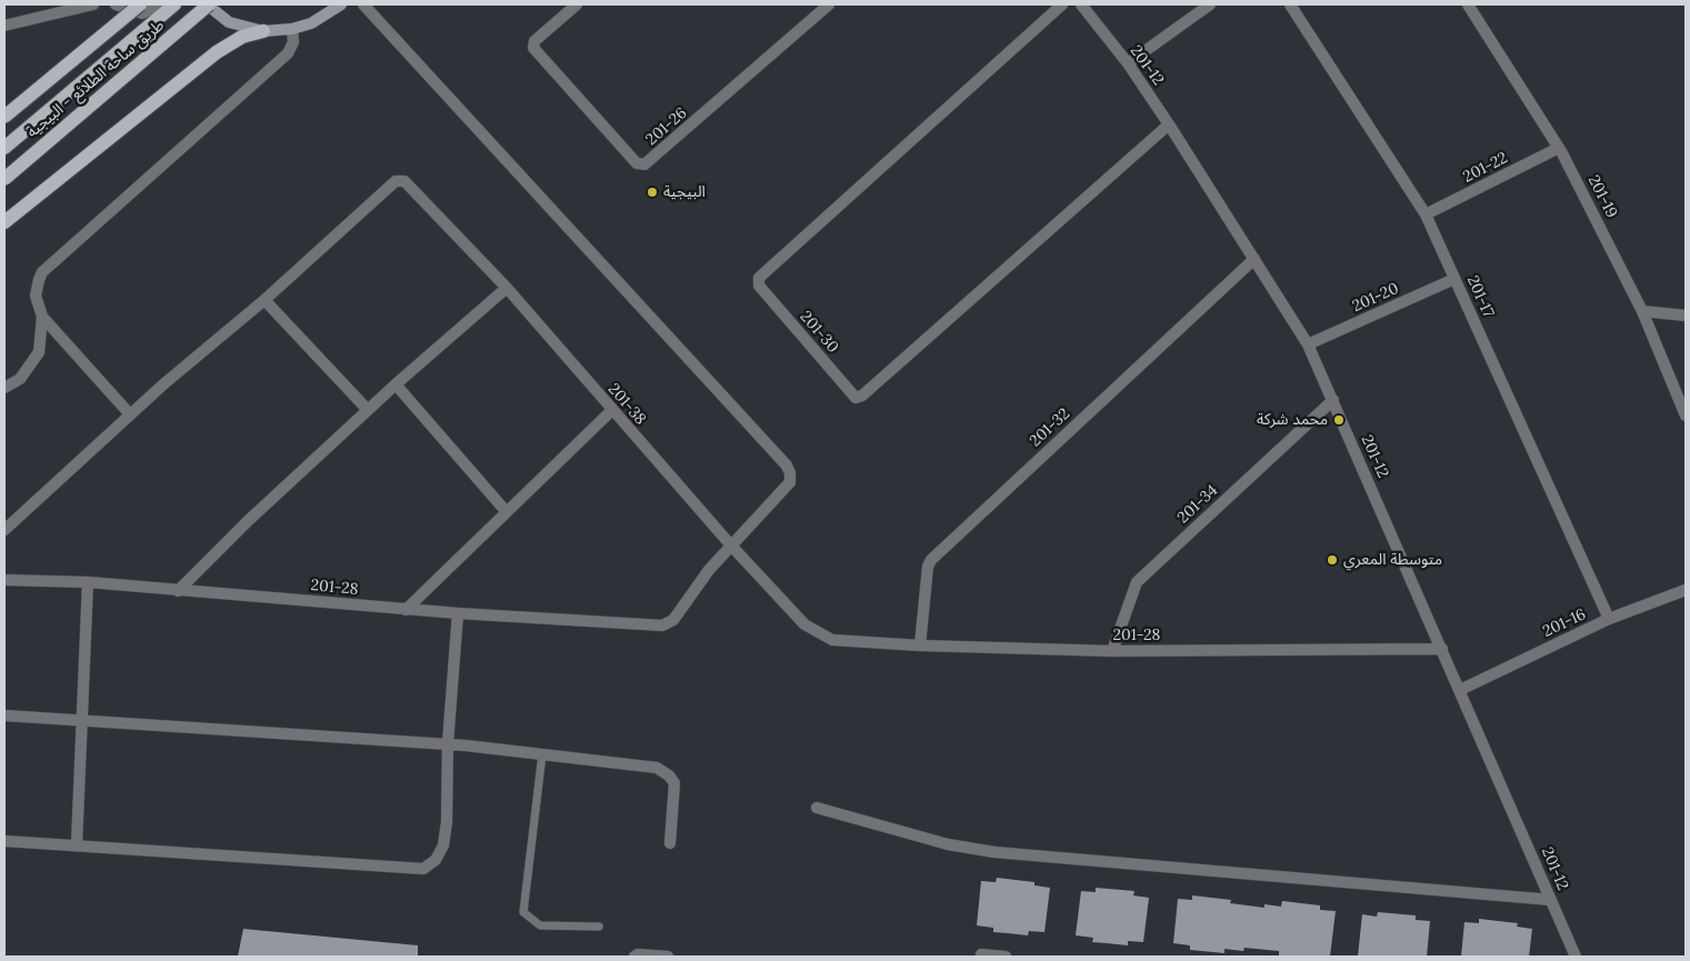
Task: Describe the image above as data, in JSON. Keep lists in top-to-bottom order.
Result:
{
  "streets": {
    "main road": ["طريق ساحة الطلائع - البيجية"],
    "street": [
      "201-12",
      "201-26",
      "201-22",
      "201-19",
      "201-17",
      "201-20",
      "201-30",
      "201-38",
      "201-32",
      "201-34",
      "201-28",
      "201-16"
    ]
  },
  "crossings": [
    ["201-12", "201-20"],
    ["201-12", "201-30"],
    ["201-12", "201-32"],
    ["201-12", "201-34"],
    ["201-12", "201-28"],
    ["201-12", "201-16"],
    ["201-22", "201-19"],
    ["201-22", "201-17"],
    ["201-17", "201-20"],
    ["201-17", "201-16"],
    ["201-38", "201-28"],
    ["201-32", "201-28"],
    ["201-34", "201-28"]
  ],
  "places": ["البيجية", "محمد شركة", "متوسطة المعري"]
}
